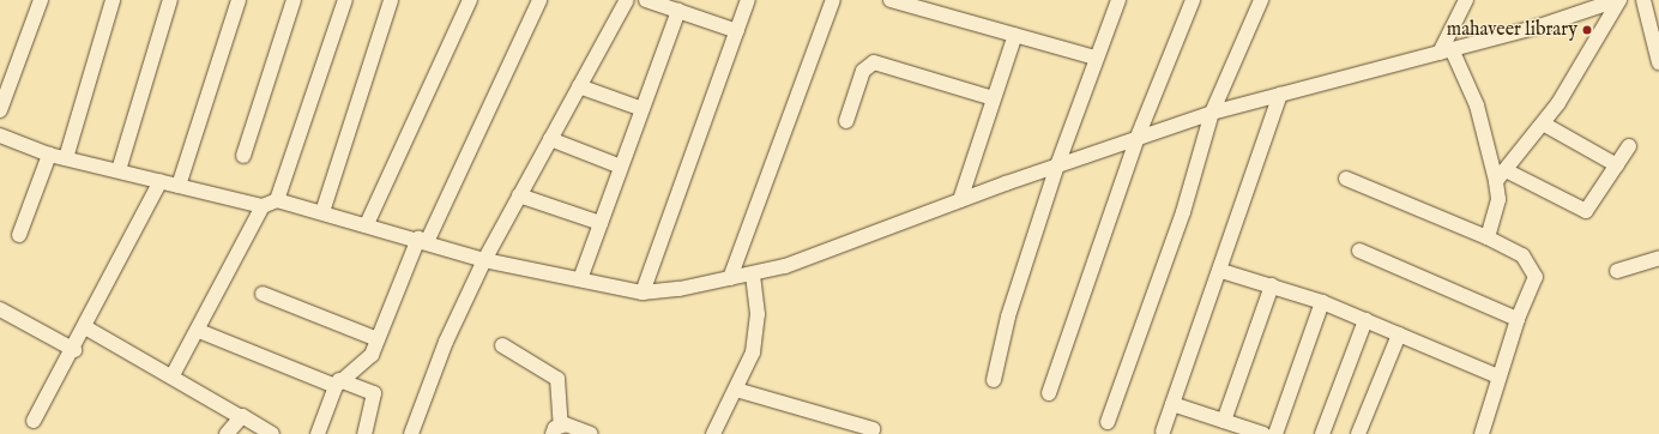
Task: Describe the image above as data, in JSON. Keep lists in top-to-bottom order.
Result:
{
  "places": ["mahaveer library"]
}
